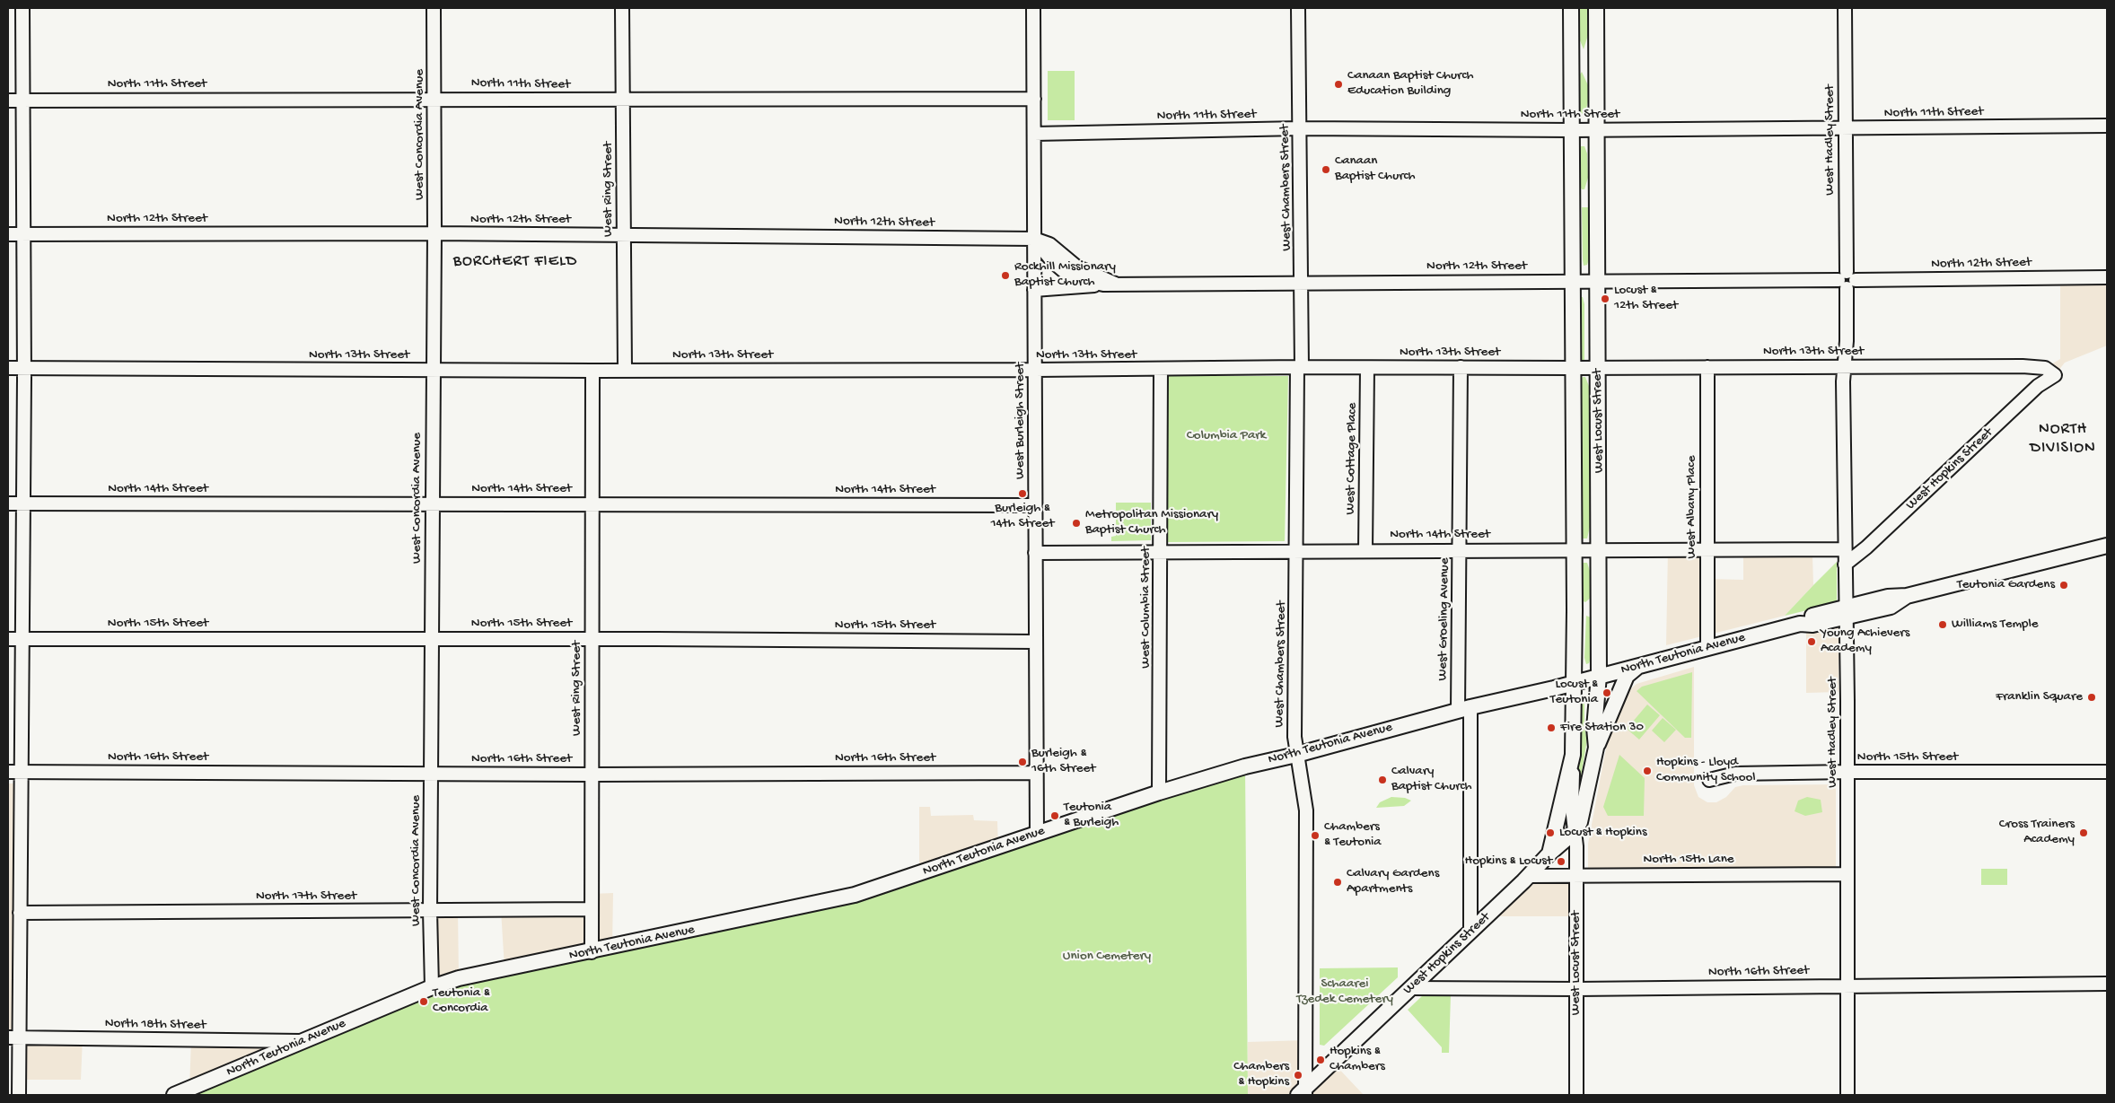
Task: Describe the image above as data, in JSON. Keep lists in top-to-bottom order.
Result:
{
  "streets": {
    "main road": ["West Locust Street", "West Hopkins Street", "North Teutonia Avenue"],
    "street": [
      "North 11th Street",
      "West Concordia Avenue",
      "West Hadley Street",
      "West Chambers Street",
      "West Ring Street",
      "North 12th Street",
      "North 13th Street",
      "West Burleigh Street",
      "West Cottage Place",
      "North 14th Street",
      "West Albany Place",
      "West Columbia Street",
      "West Groeling Avenue",
      "North 15th Street",
      "North 16th Street",
      "North 15th Lane",
      "North 17th Street",
      "North 18th Street"
    ]
  },
  "crossings": [
    ["North 11th Street", "West Concordia Avenue"],
    ["North 11th Street", "West Hadley Street"],
    ["North 11th Street", "West Chambers Street"],
    ["North 11th Street", "West Ring Street"],
    ["North 11th Street", "West Burleigh Street"],
    ["North 11th Street", "West Locust Street"],
    ["West Concordia Avenue", "North 12th Street"],
    ["West Concordia Avenue", "North 13th Street"],
    ["West Concordia Avenue", "North 14th Street"],
    ["West Concordia Avenue", "North 15th Street"],
    ["West Concordia Avenue", "North Teutonia Avenue"],
    ["West Concordia Avenue", "North 16th Street"],
    ["West Concordia Avenue", "North 17th Street"],
    ["West Hadley Street", "North 12th Street"],
    ["West Hadley Street", "North 13th Street"],
    ["West Hadley Street", "West Hopkins Street"],
    ["West Hadley Street", "North 14th Street"],
    ["West Hadley Street", "North 15th Street"],
    ["West Hadley Street", "North Teutonia Avenue"],
    ["West Hadley Street", "North 16th Street"],
    ["West Hadley Street", "North 15th Lane"],
    ["West Chambers Street", "North 12th Street"],
    ["West Chambers Street", "North 13th Street"],
    ["West Chambers Street", "West Hopkins Street"],
    ["West Chambers Street", "North 14th Street"],
    ["West Chambers Street", "North Teutonia Avenue"],
    ["West Ring Street", "North 12th Street"],
    ["West Ring Street", "North 13th Street"],
    ["West Ring Street", "North 14th Street"],
    ["West Ring Street", "North 15th Street"],
    ["West Ring Street", "North Teutonia Avenue"],
    ["West Ring Street", "North 16th Street"],
    ["West Ring Street", "North 17th Street"],
    ["North 12th Street", "West Burleigh Street"],
    ["North 12th Street", "West Locust Street"],
    ["North 13th Street", "West Burleigh Street"],
    ["North 13th Street", "West Locust Street"],
    ["North 13th Street", "West Cottage Place"],
    ["North 13th Street", "West Hopkins Street"],
    ["North 13th Street", "West Albany Place"],
    ["North 13th Street", "West Columbia Street"],
    ["North 13th Street", "West Groeling Avenue"],
    ["West Burleigh Street", "North 14th Street"],
    ["West Burleigh Street", "North 15th Street"],
    ["West Burleigh Street", "North Teutonia Avenue"],
    ["West Burleigh Street", "North 16th Street"],
    ["West Locust Street", "West Hopkins Street"],
    ["West Locust Street", "North 14th Street"],
    ["West Locust Street", "North Teutonia Avenue"],
    ["West Locust Street", "North 16th Street"],
    ["West Locust Street", "North 15th Lane"],
    ["West Cottage Place", "North 14th Street"],
    ["West Hopkins Street", "West Groeling Avenue"],
    ["West Hopkins Street", "North 16th Street"],
    ["West Hopkins Street", "North 15th Lane"],
    ["North 14th Street", "West Albany Place"],
    ["North 14th Street", "West Columbia Street"],
    ["North 14th Street", "West Groeling Avenue"],
    ["West Albany Place", "North Teutonia Avenue"],
    ["West Columbia Street", "North Teutonia Avenue"],
    ["West Groeling Avenue", "North Teutonia Avenue"],
    ["North Teutonia Avenue", "North 18th Street"]
  ],
  "districts": ["BORCHERT FIELD", "NORTH DIVISION"],
  "parks": ["Columbia Park", "Union Cemetery", "Schaarei Tzedek Cemetery"],
  "places": [
    "Canaan Baptist Church Education Building",
    "Canaan Baptist Church",
    "Rockhill Missionary Baptist Church",
    "Locust & 12th Street",
    "Burleigh & 14th Street",
    "Metropolitan Missionary Baptist Church",
    "Teutonia Gardens",
    "Williams Temple",
    "Young Achievers Academy",
    "Locust & Teutonia",
    "Franklin Square",
    "Fire Station 30",
    "Burleigh & 16th Street",
    "Hopkins - Lloyd Community School",
    "Calvary Baptist Church",
    "Teutonia & Burleigh",
    "Locust & Hopkins",
    "Cross Trainers Academy",
    "Chambers & Teutonia",
    "Hopkins & Locust",
    "Calvary Gardens Apartments",
    "Teutonia & Concordia",
    "Hopkins & Chambers",
    "Chambers & Hopkins"
  ]
}
